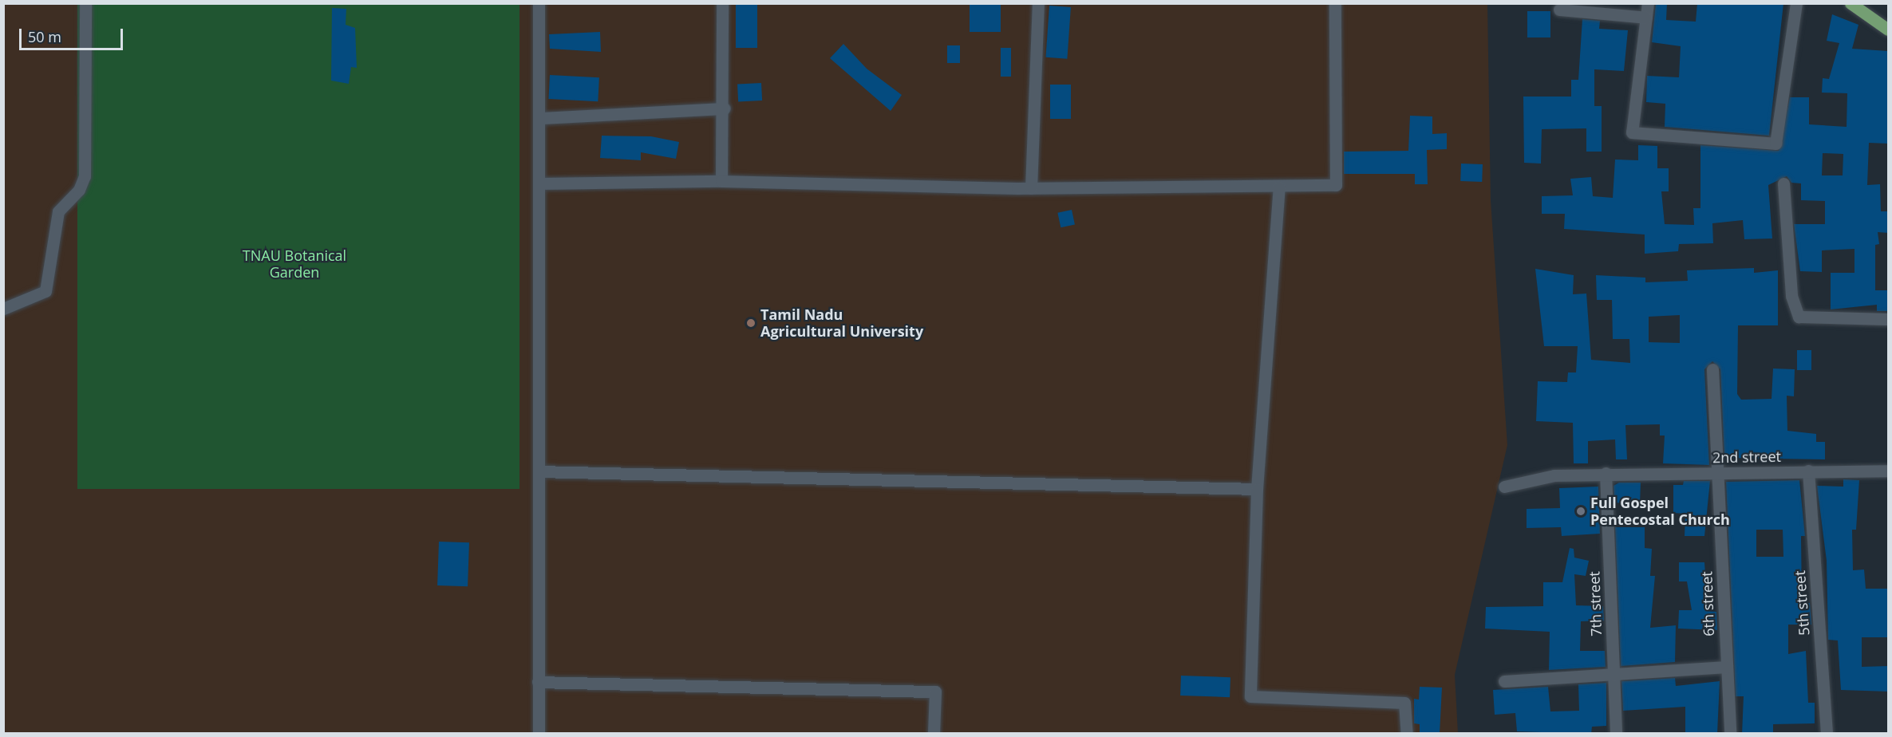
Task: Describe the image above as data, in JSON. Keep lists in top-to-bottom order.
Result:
{
  "streets": {
    "street": [
      "2nd street",
      "5th street",
      "7th street",
      "6th street"
    ]
  },
  "crossings": [
    ["2nd street", "5th street"],
    ["2nd street", "7th street"],
    ["2nd street", "6th street"]
  ],
  "parks": ["TNAU Botanical Garden"],
  "places": ["Tamil Nadu Agricultural University", "Full Gospel Pentecostal Church"],
  "scale_bar": "50 m"
}
